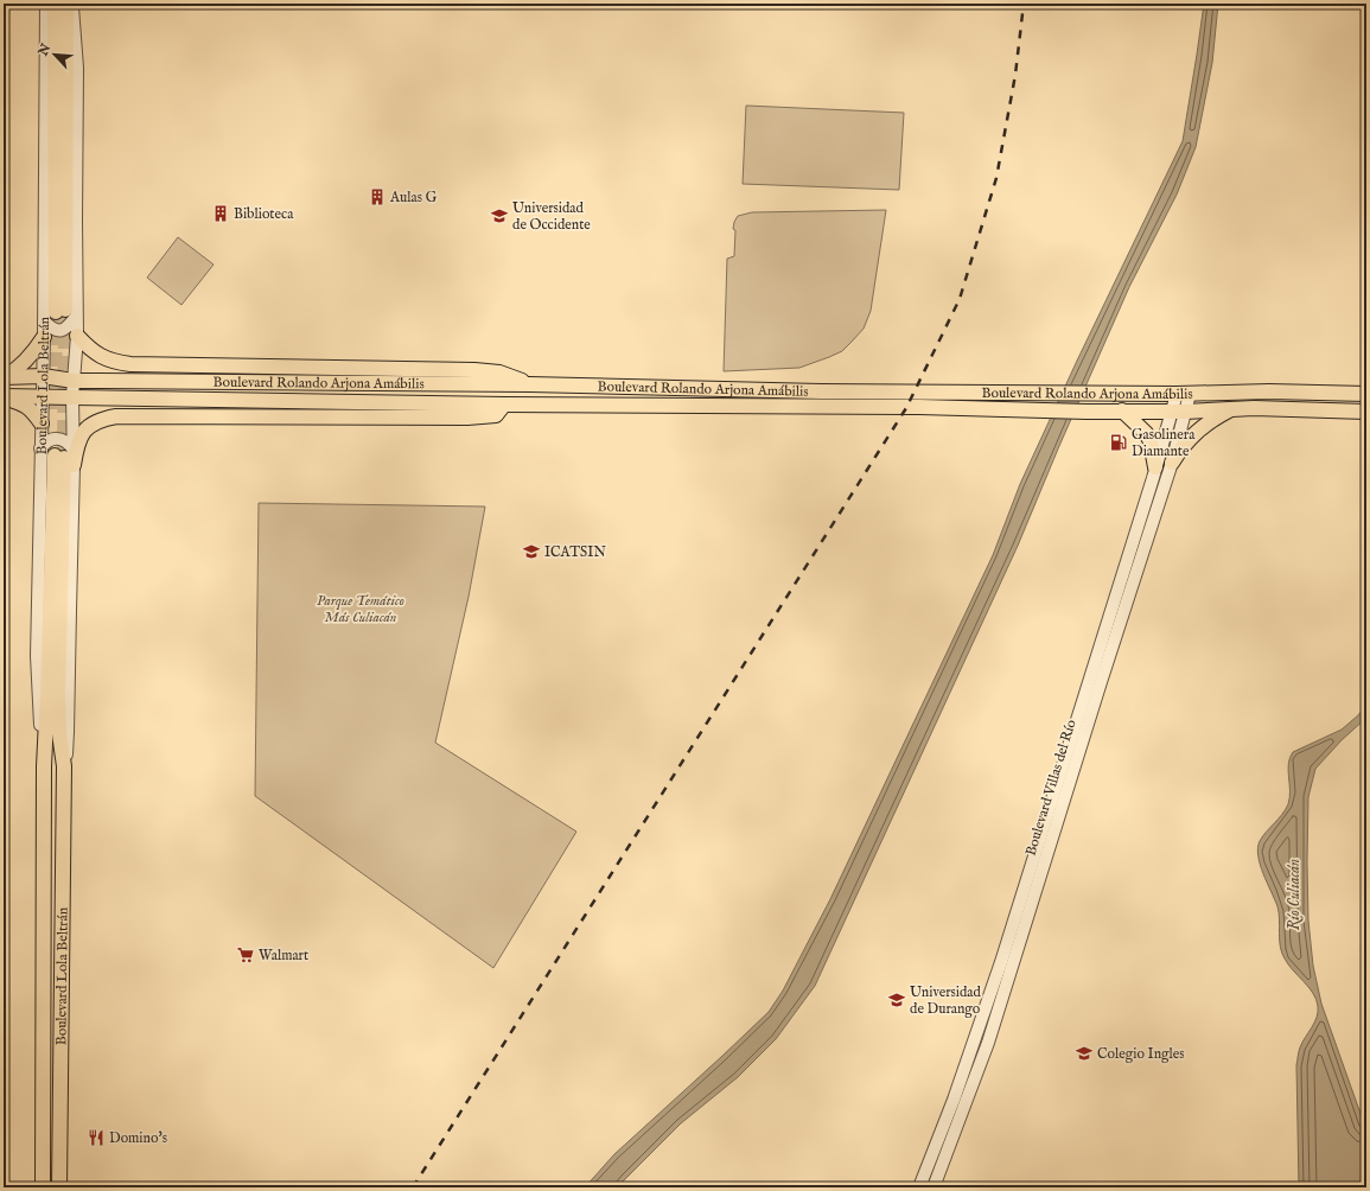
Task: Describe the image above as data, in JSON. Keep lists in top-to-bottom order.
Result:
{
  "streets": {
    "main road": ["Boulevard Rolando Arjona Amábilis", "Boulevard Lola Beltrán"],
    "street": ["Boulevard Villas del Río"]
  },
  "crossings": [
    ["Boulevard Rolando Arjona Amábilis", "Boulevard Lola Beltrán"],
    ["Boulevard Rolando Arjona Amábilis", "Boulevard Villas del Río"]
  ],
  "water": ["Río Culiacán"],
  "parks": ["Parque Temático Más Culiacán"],
  "places": {
    "building": ["Aulas G", "Biblioteca"],
    "school or university": [
      "Universidad de Occidente",
      "ICATSIN",
      "Universidad de Durango",
      "Colegio Ingles"
    ],
    "fuel station": ["Gasolinera Diamante"],
    "supermarket": ["Walmart"],
    "restaurant": ["Domino's"]
  },
  "north": "top left"
}
